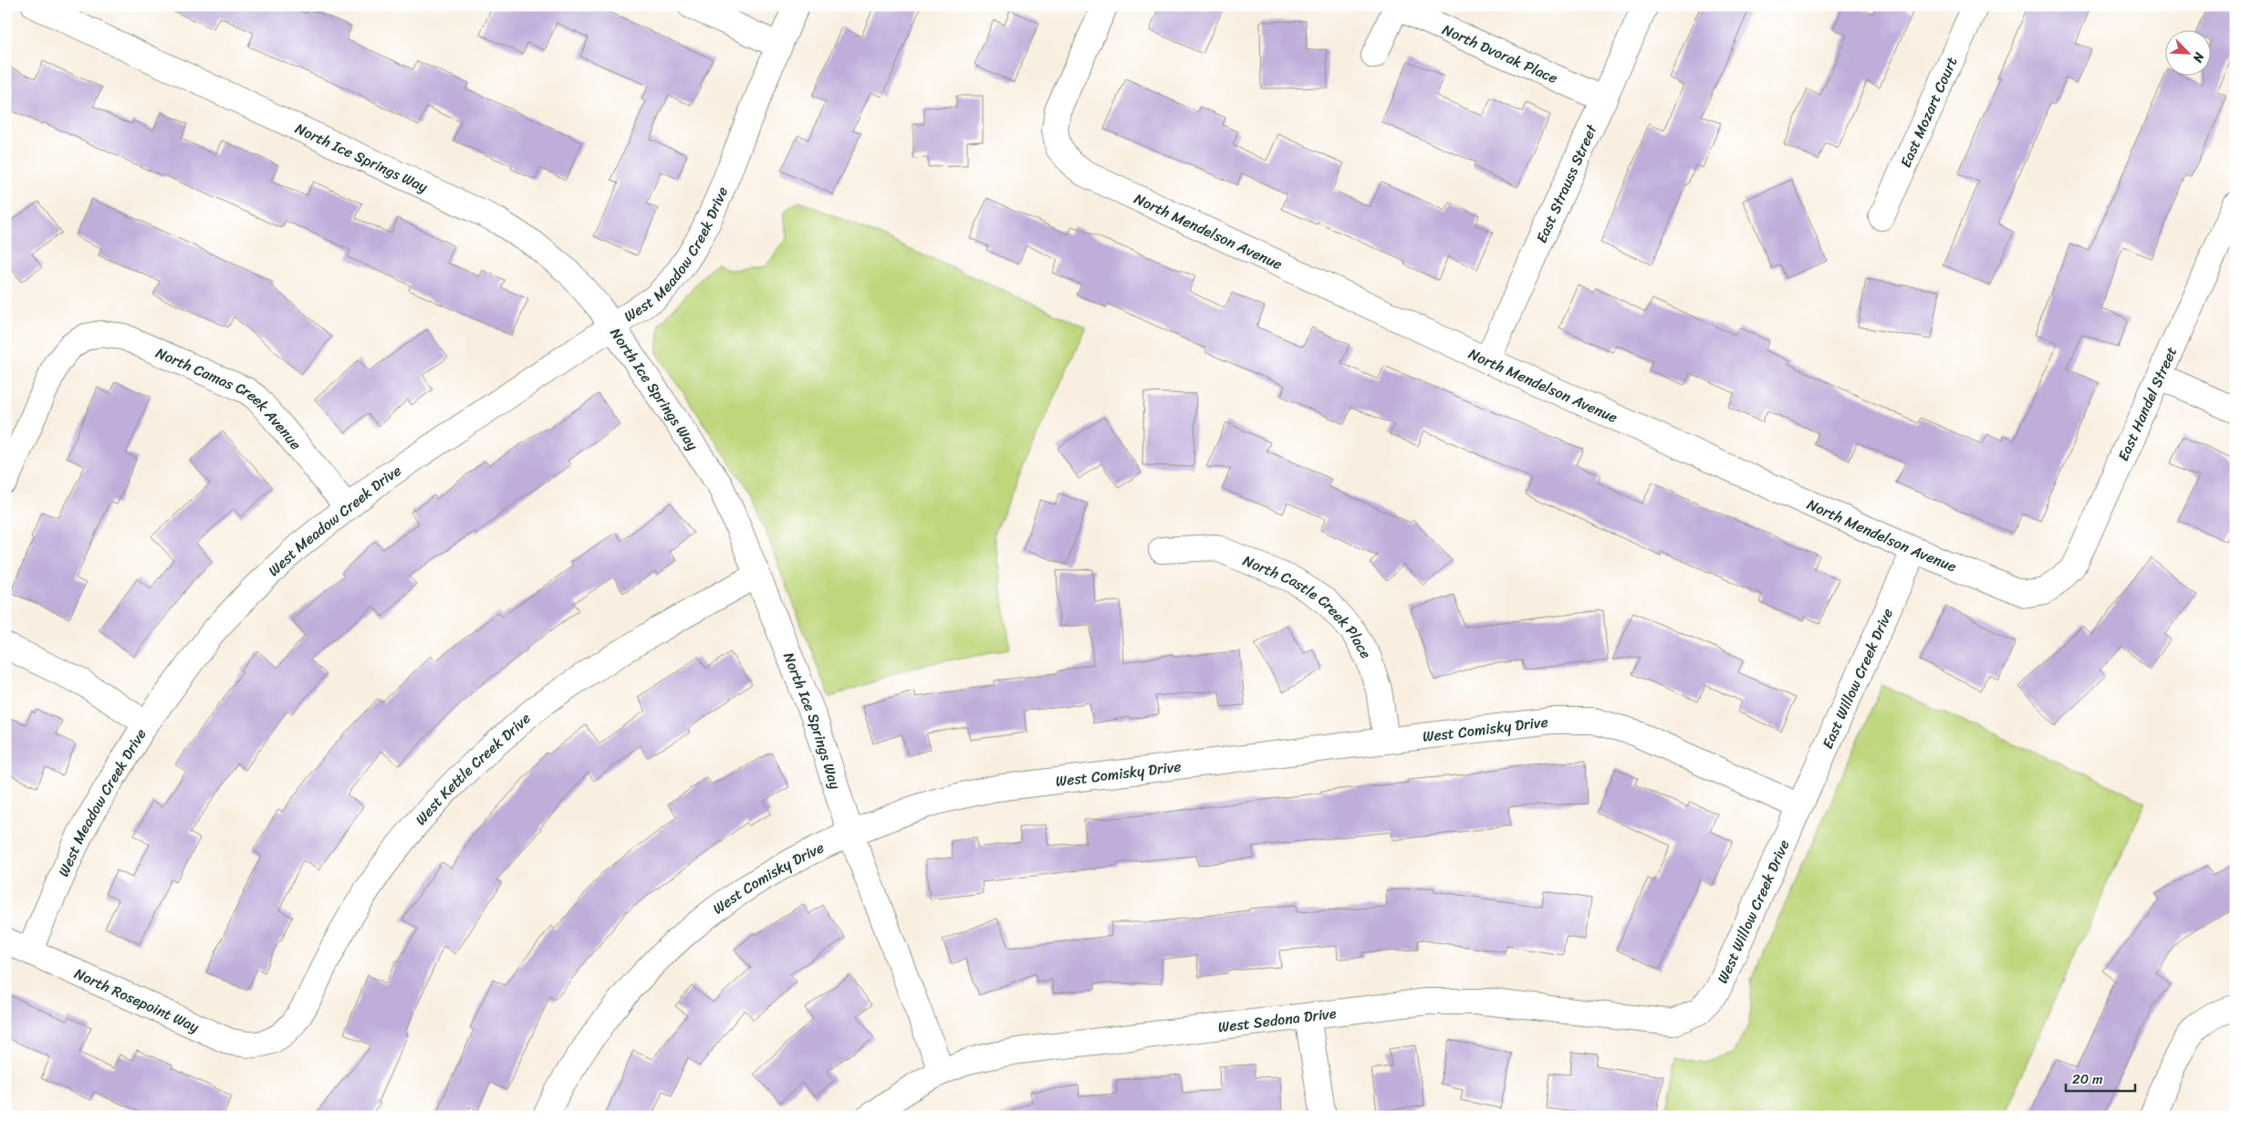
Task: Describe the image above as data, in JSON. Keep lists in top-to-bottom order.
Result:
{
  "streets": {
    "street": [
      "North Dvorak Place",
      "East Mozart Court",
      "North Ice Springs Way",
      "East Strauss Street",
      "North Mendelson Avenue",
      "West Meadow Creek Drive",
      "North Camas Creek Avenue",
      "East Handel Street",
      "North Castle Creek Place",
      "East Willow Creek Drive",
      "West Comisky Drive",
      "West Kettle Creek Drive",
      "West Willow Creek Drive",
      "North Rosepoint Way",
      "West Sedona Drive"
    ]
  },
  "crossings": [
    ["North Dvorak Place", "East Strauss Street"],
    ["North Ice Springs Way", "West Meadow Creek Drive"],
    ["North Ice Springs Way", "West Comisky Drive"],
    ["North Ice Springs Way", "West Kettle Creek Drive"],
    ["North Ice Springs Way", "West Sedona Drive"],
    ["East Strauss Street", "North Mendelson Avenue"],
    ["North Mendelson Avenue", "East Handel Street"],
    ["North Mendelson Avenue", "East Willow Creek Drive"],
    ["West Meadow Creek Drive", "North Camas Creek Avenue"],
    ["West Meadow Creek Drive", "North Rosepoint Way"],
    ["North Castle Creek Place", "West Comisky Drive"],
    ["East Willow Creek Drive", "West Comisky Drive"],
    ["East Willow Creek Drive", "West Willow Creek Drive"],
    ["West Comisky Drive", "West Willow Creek Drive"],
    ["West Kettle Creek Drive", "North Rosepoint Way"],
    ["West Willow Creek Drive", "West Sedona Drive"]
  ],
  "scale_bar": "20 m",
  "north": "bottom right"
}
